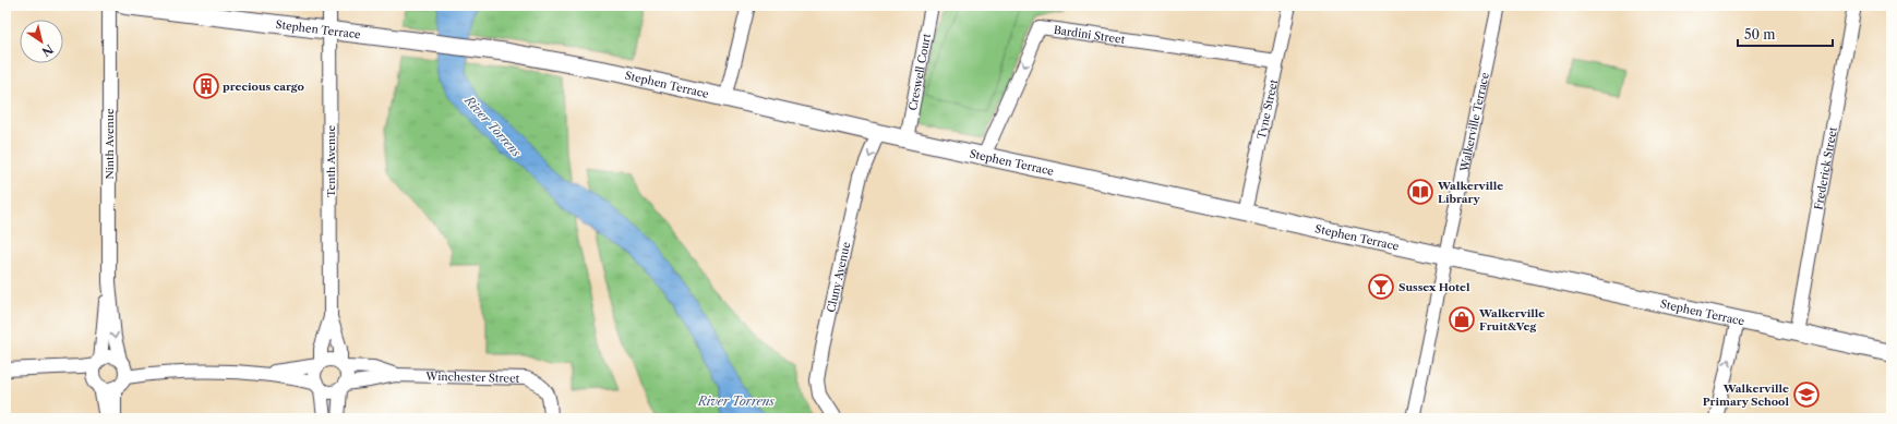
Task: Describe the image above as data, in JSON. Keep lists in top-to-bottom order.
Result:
{
  "streets": {
    "main road": ["Stephen Terrace"],
    "street": [
      "Bardini Street",
      "Creswell Court",
      "Tyne Street",
      "Walkerville Terrace",
      "Ninth Avenue",
      "Tenth Avenue",
      "Frederick Street",
      "Cluny Avenue",
      "Winchester Street"
    ]
  },
  "crossings": [
    ["Stephen Terrace", "Bardini Street"],
    ["Stephen Terrace", "Creswell Court"],
    ["Stephen Terrace", "Tyne Street"],
    ["Stephen Terrace", "Walkerville Terrace"],
    ["Stephen Terrace", "Tenth Avenue"],
    ["Stephen Terrace", "Frederick Street"],
    ["Stephen Terrace", "Cluny Avenue"],
    ["Bardini Street", "Tyne Street"],
    ["Tenth Avenue", "Winchester Street"]
  ],
  "one_way": ["Bardini Street", "Cluny Avenue"],
  "water": ["River Torrens"],
  "places": {
    "building": ["precious cargo"],
    "library": ["Walkerville Library"],
    "bar": ["Sussex Hotel"],
    "shop": ["Walkerville Fruit&Veg"],
    "school or university": ["Walkerville Primary School"]
  },
  "scale_bar": "50 m",
  "north": "bottom right"
}
